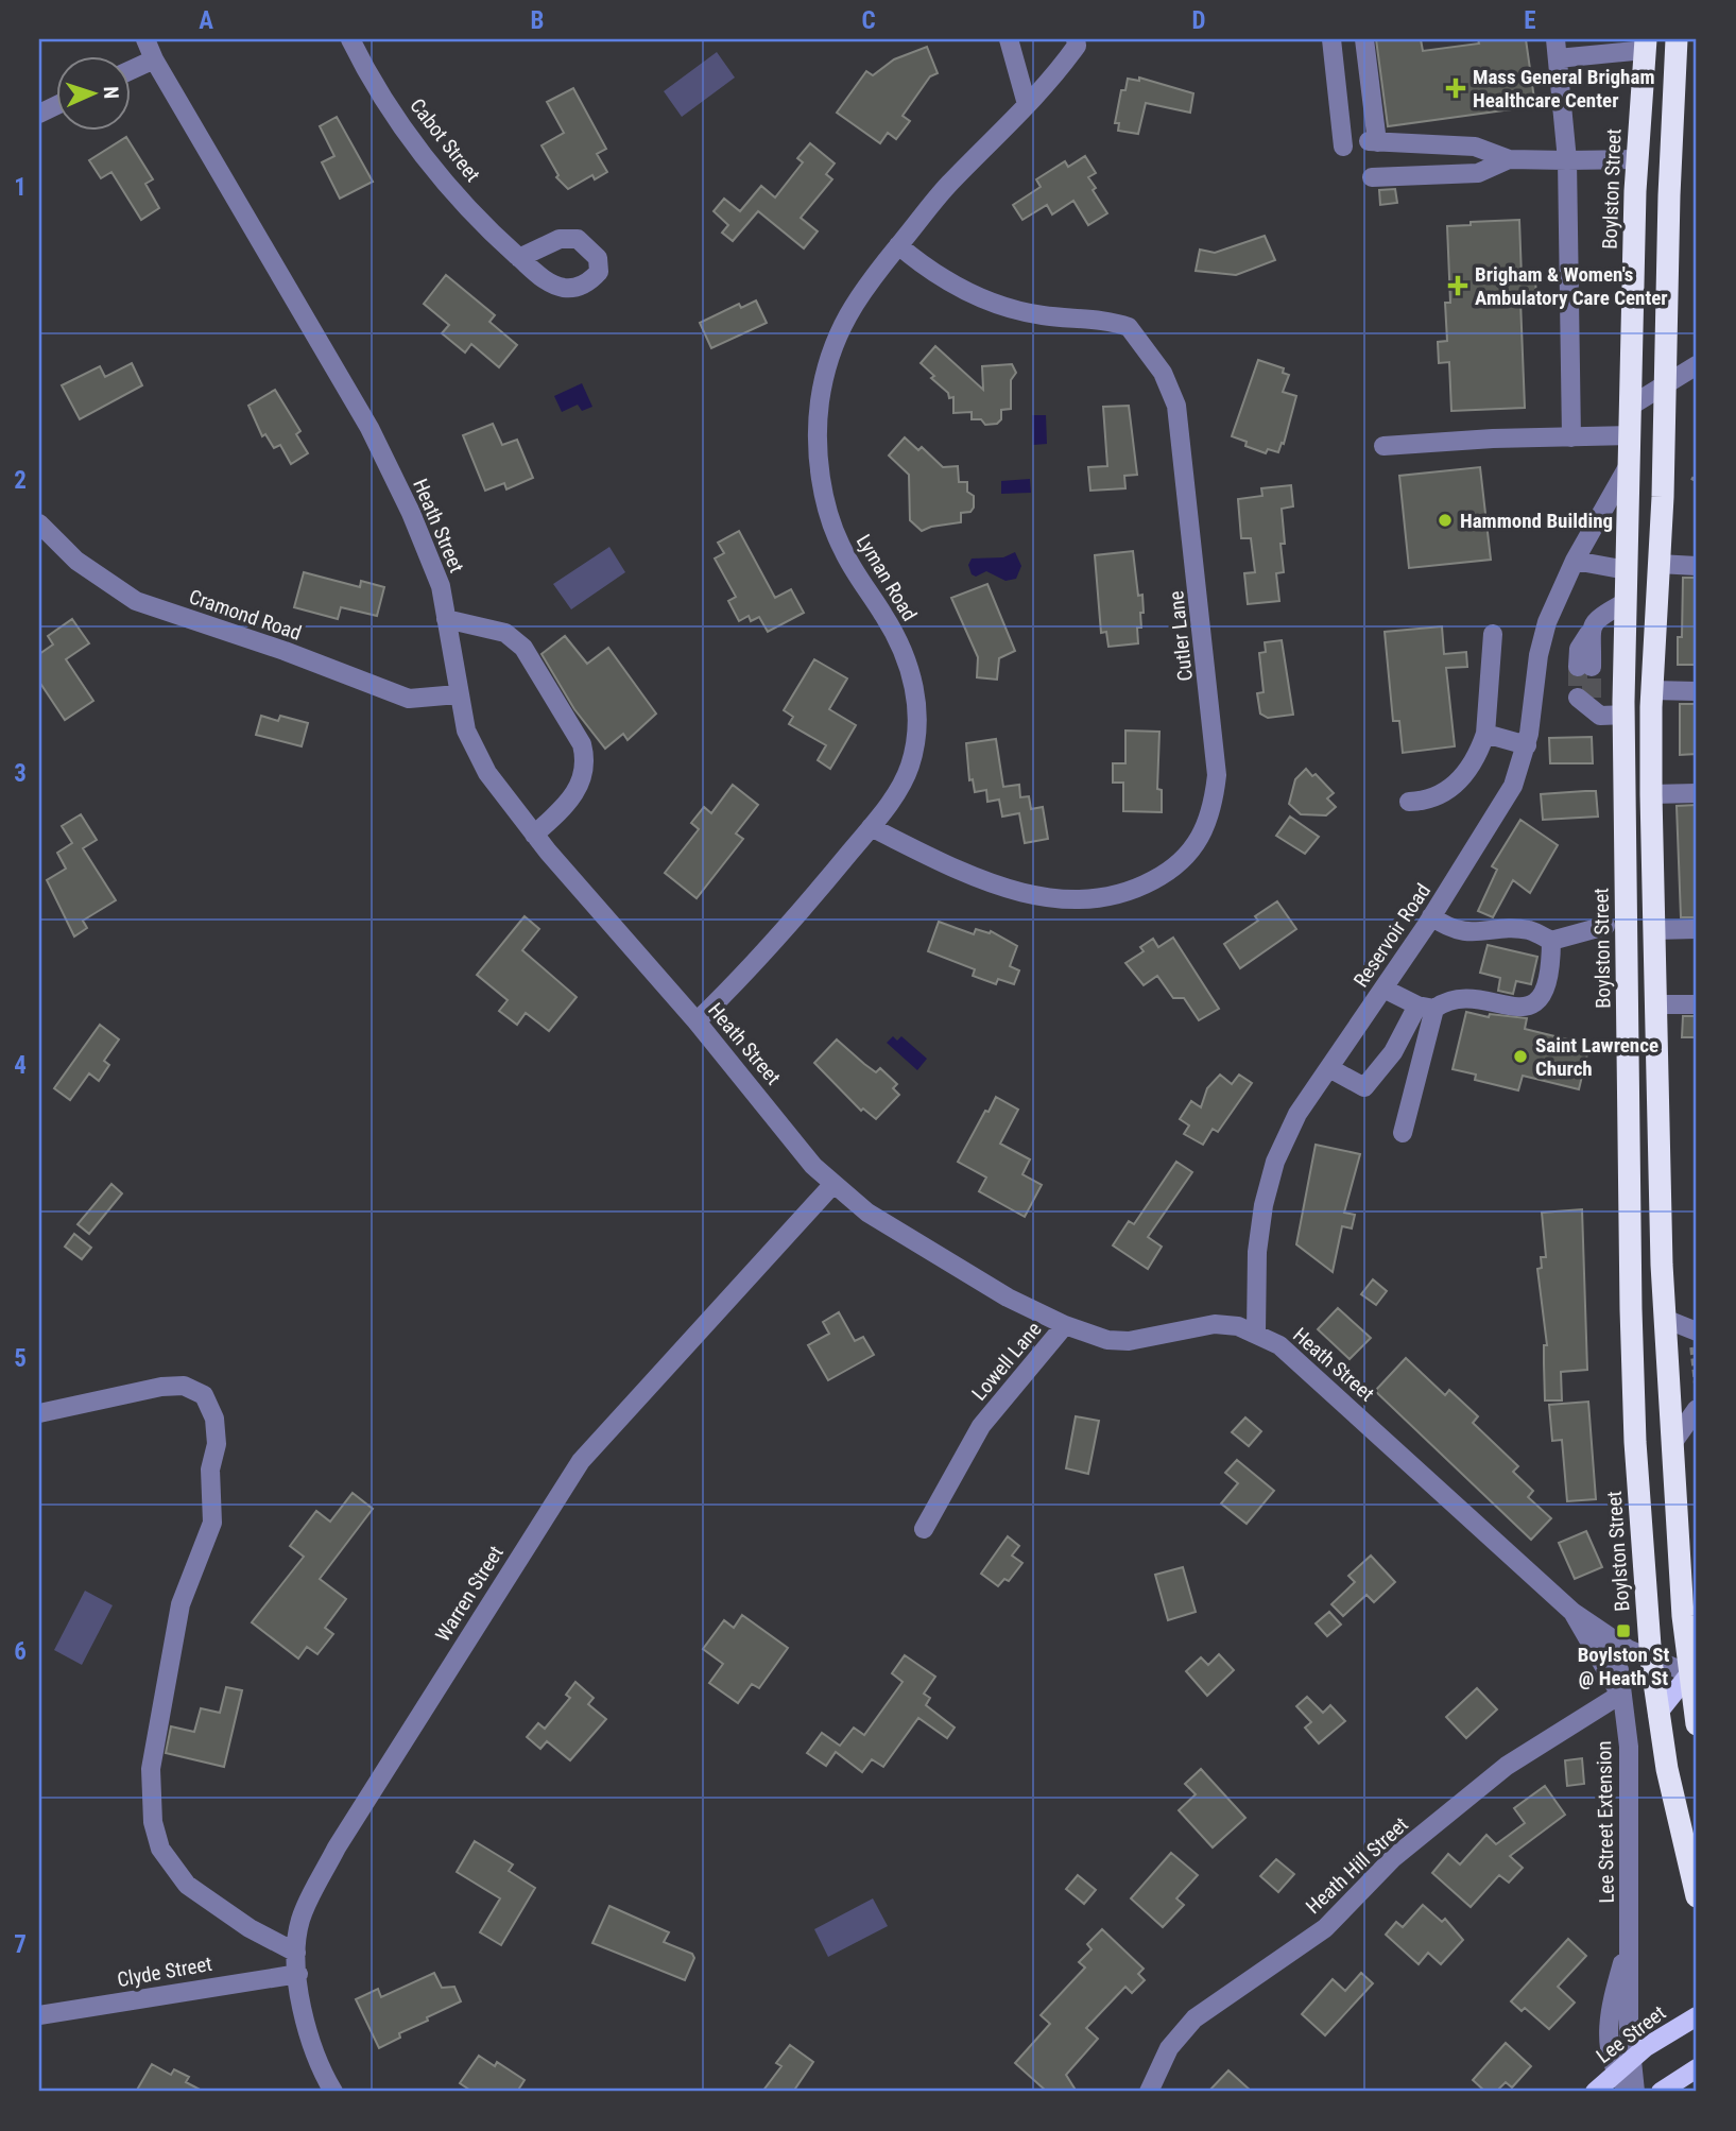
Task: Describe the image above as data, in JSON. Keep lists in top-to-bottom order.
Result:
{
  "streets": {
    "highway": ["Boylston Street"],
    "main road": ["Lee Street"],
    "street": [
      "Cabot Street",
      "Heath Street",
      "Lyman Road",
      "Cramond Road",
      "Cutler Lane",
      "Reservoir Road",
      "Lowell Lane",
      "Warren Street",
      "Lee Street Extension",
      "Heath Hill Street",
      "Clyde Street"
    ]
  },
  "crossings": [
    ["Boylston Street", "Heath Street"],
    ["Boylston Street", "Reservoir Road"],
    ["Heath Street", "Lyman Road"],
    ["Heath Street", "Cramond Road"],
    ["Heath Street", "Reservoir Road"],
    ["Heath Street", "Lowell Lane"],
    ["Heath Street", "Warren Street"],
    ["Heath Street", "Lee Street Extension"],
    ["Lyman Road", "Cutler Lane"],
    ["Warren Street", "Clyde Street"],
    ["Lee Street Extension", "Heath Hill Street"],
    ["Lee Street Extension", "Lee Street"]
  ],
  "places": {
    "health": ["Mass General Brigham Healthcare Center", "Brigham & Women's Ambulatory Care Center"],
    "other": ["Hammond Building", "Saint Lawrence Church"],
    "transit": ["Boylston St @ Heath St"]
  },
  "north": "right",
  "grid": {
    "columns": [
      "A",
      "B",
      "C",
      "D",
      "E"
    ],
    "rows": [
      "1",
      "2",
      "3",
      "4",
      "5",
      "6",
      "7"
    ]
  }
}
